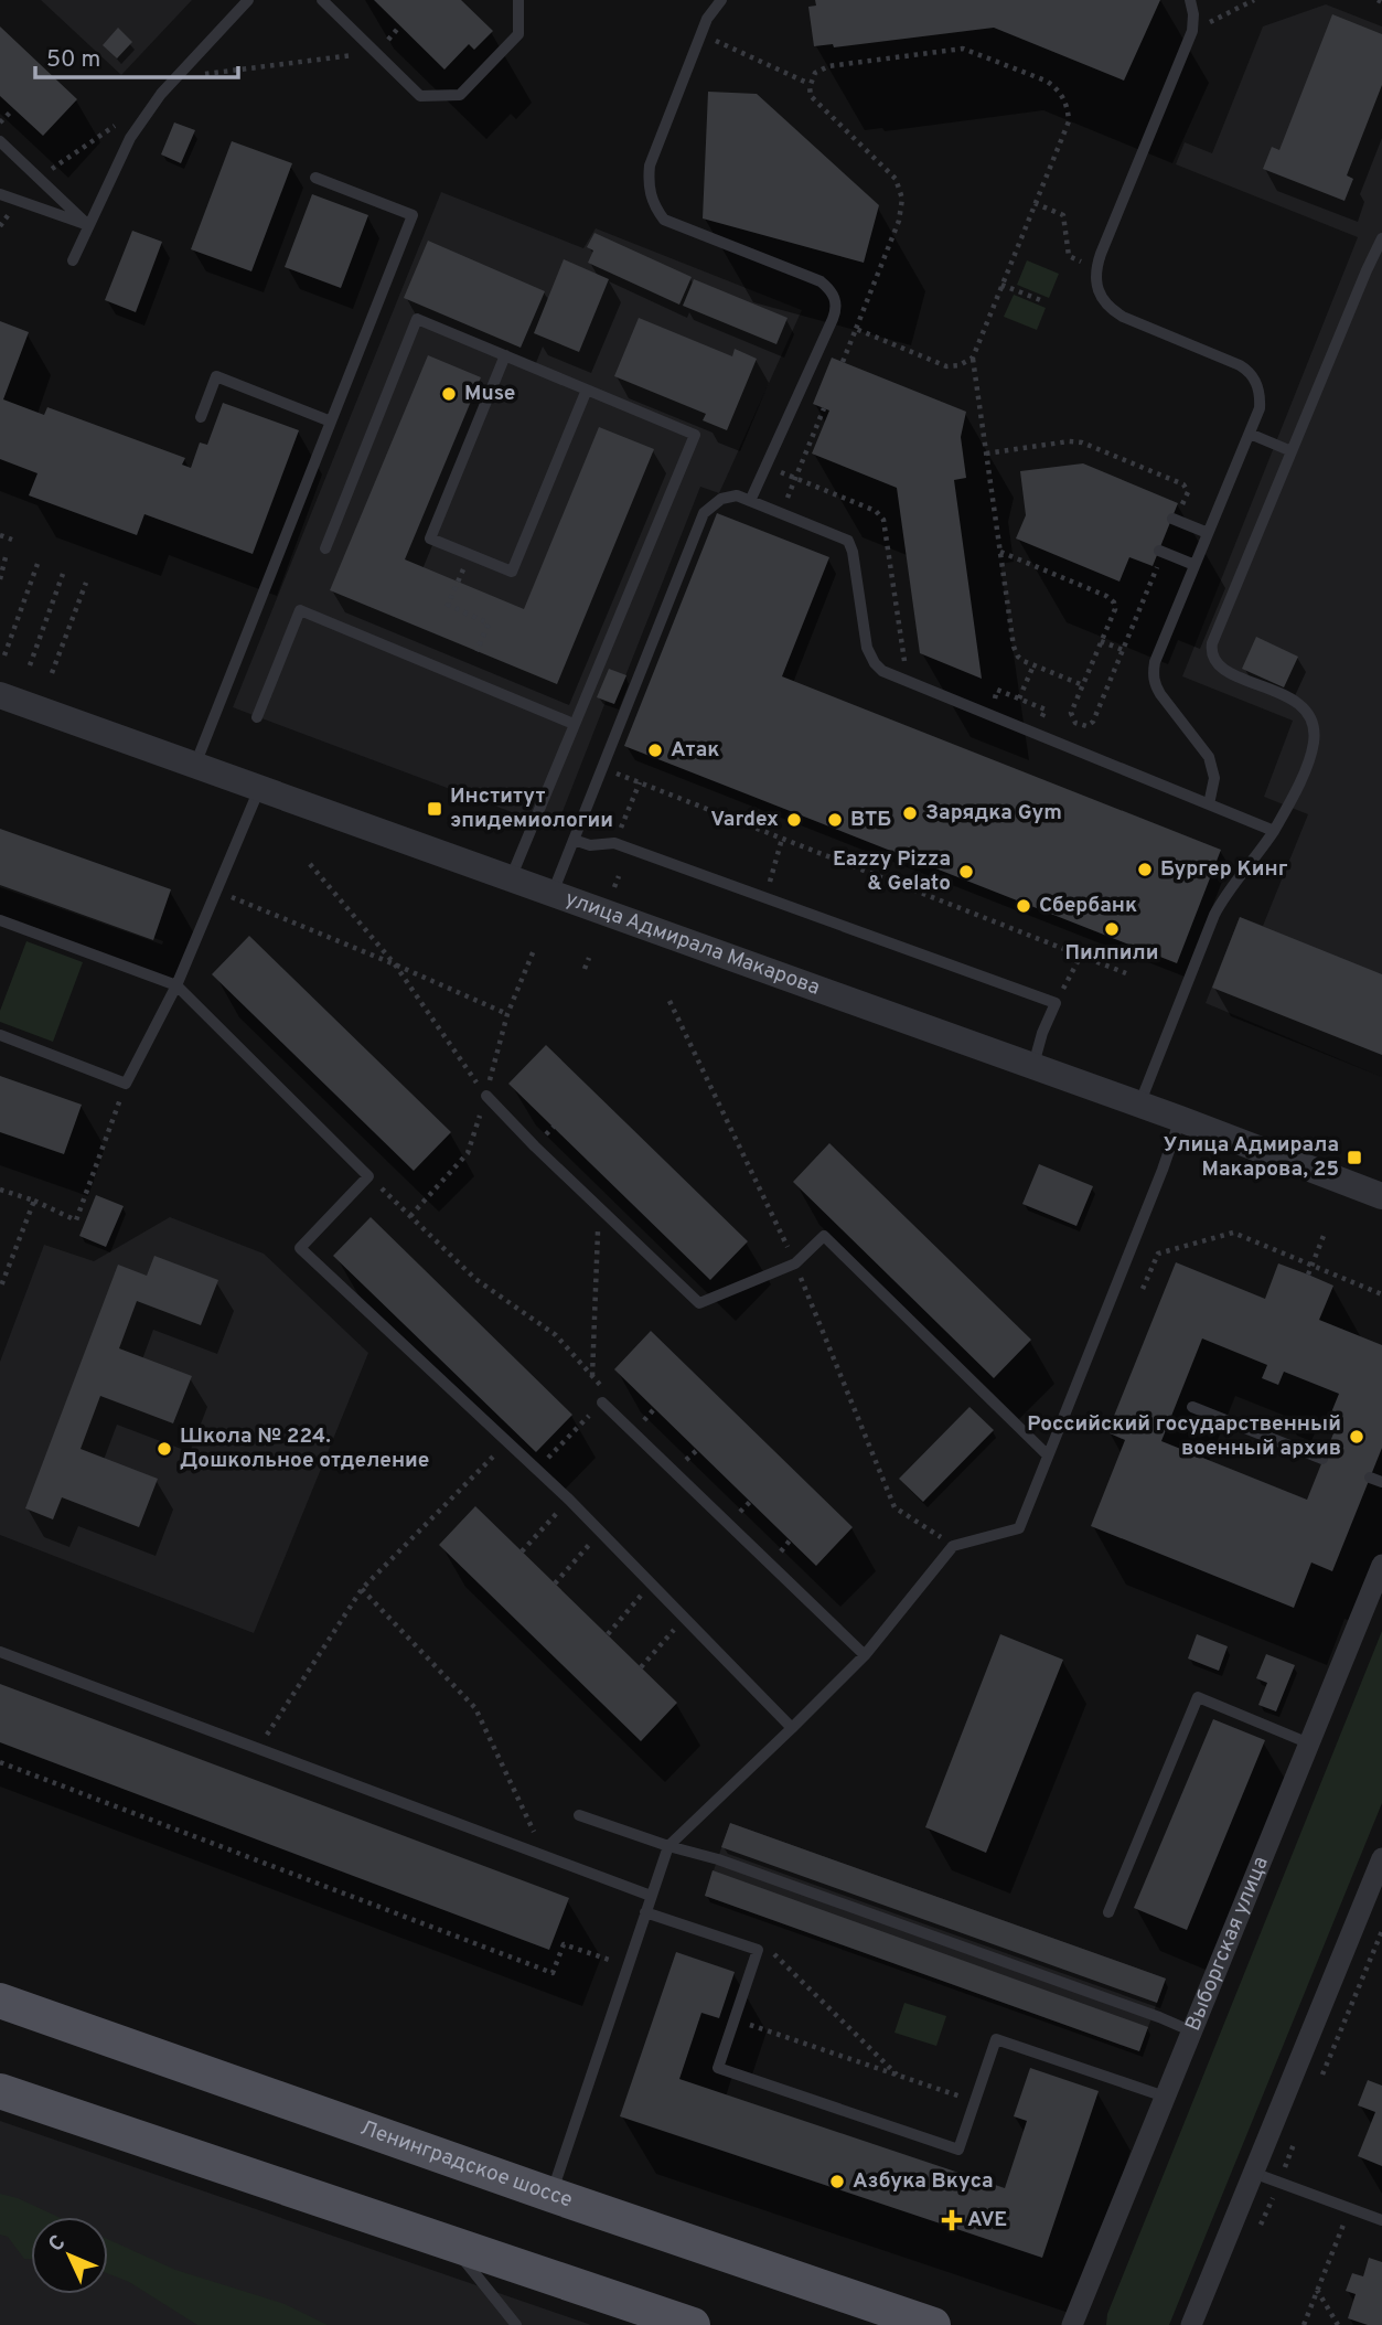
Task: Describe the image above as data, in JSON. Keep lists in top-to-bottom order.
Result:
{
  "streets": {
    "main road": ["Ленинградское шоссе"],
    "street": ["улица Адмирала Макарова", "Выборгская улица"]
  },
  "places": {
    "other": [
      "Muse",
      "Атак",
      "Зарядка Gym",
      "Vardex",
      "ВТБ",
      "Бургер Кинг",
      "Eazzy Pizza & Gelato",
      "Сбербанк",
      "Пилпили",
      "Российский государственный военный архив",
      "Школа № 224. Дошкольное отделение",
      "Азбука Вкуса"
    ],
    "transit": ["Институт эпидемиологии", "Улица Адмирала Макарова, 25"],
    "health": ["AVE"]
  },
  "scale_bar": "50 m",
  "north": "top left"
}
